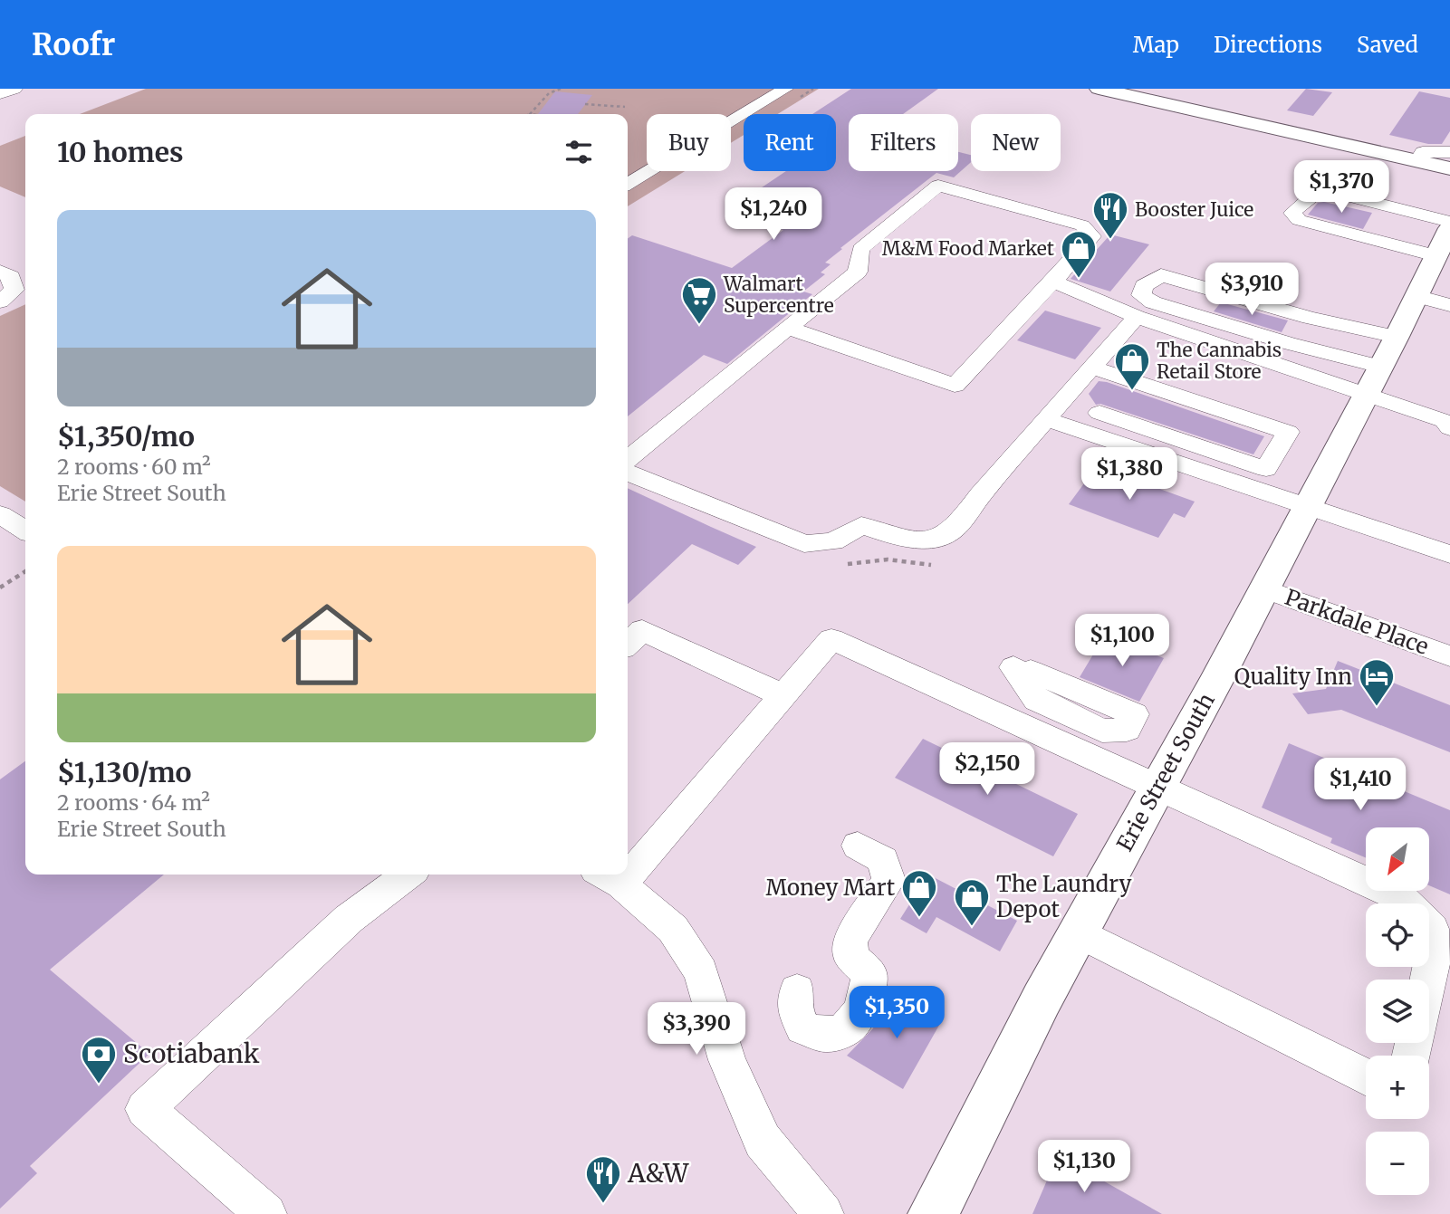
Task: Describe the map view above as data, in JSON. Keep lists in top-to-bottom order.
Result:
{
  "streets": {
    "main road": ["Erie Street South"],
    "street": ["Parkdale Place"]
  },
  "crossings": [
    ["Parkdale Place", "Erie Street South"]
  ],
  "places": {
    "restaurant": ["Booster Juice", "A&W"],
    "shop": [
      "M&M Food Market",
      "The Cannabis Retail Store",
      "Money Mart",
      "The Laundry Depot"
    ],
    "supermarket": ["Walmart Supercentre"],
    "hotel": ["Quality Inn"],
    "bank": ["Scotiabank"]
  },
  "north": "bottom left",
  "page": {
    "header": "Roofr",
    "nav": ["Map", "Directions", "Saved"],
    "chip": [
      "Buy",
      "Rent",
      "Filters",
      "New"
    ],
    "heading": "10 homes",
    "price": [
      "$1,370",
      "$1,240",
      "$3,910",
      "$1,380",
      "$1,100",
      "$2,150",
      "$1,410",
      "$1,350",
      "$3,390",
      "$1,130"
    ],
    "list": [
      {
        "name": "$1,350/mo",
        "note": "2 rooms · 60 m² · Erie Street South"
      },
      {
        "name": "$1,130/mo",
        "note": "2 rooms · 64 m² · Erie Street South"
      }
    ],
    "map_buttons": ["+", "−"]
  }
}
